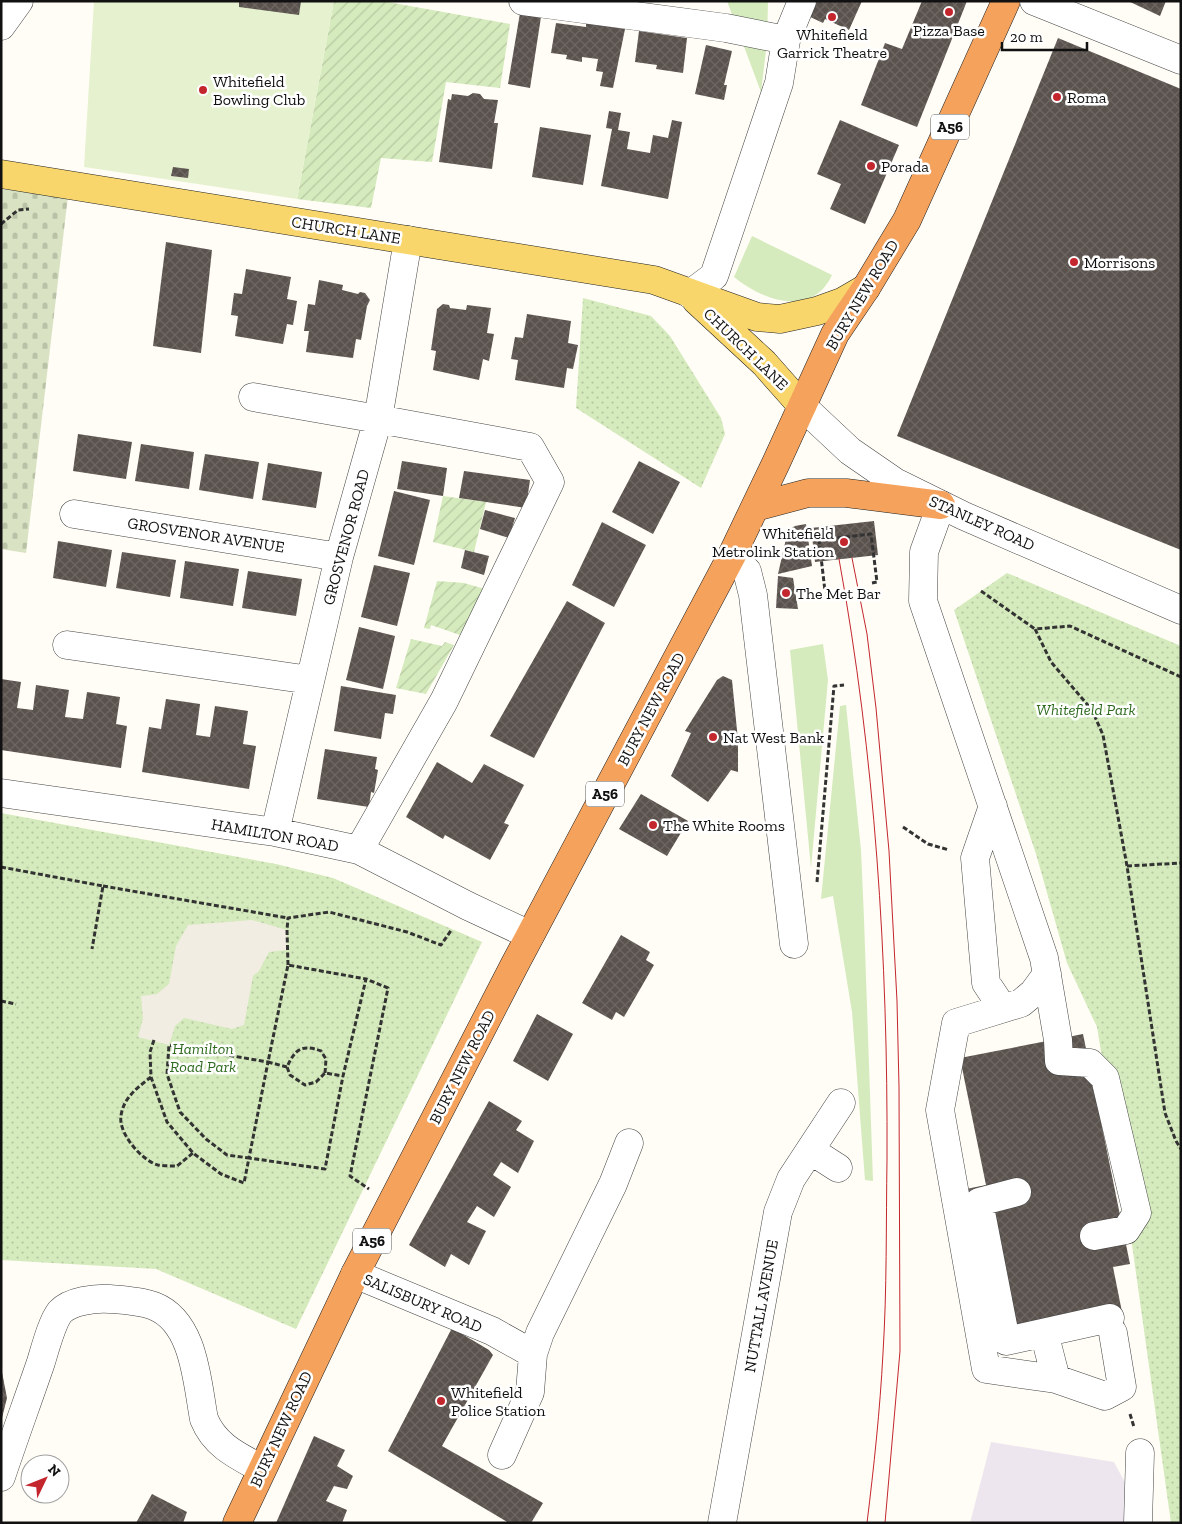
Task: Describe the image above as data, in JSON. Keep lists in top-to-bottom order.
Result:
{
  "streets": {
    "highway": ["A56", "BURY NEW ROAD"],
    "main road": ["CHURCH LANE"],
    "street": [
      "STANLEY ROAD",
      "GROSVENOR AVENUE",
      "GROSVENOR ROAD",
      "HAMILTON ROAD",
      "SALISBURY ROAD",
      "NUTTALL AVENUE"
    ]
  },
  "crossings": [
    ["CHURCH LANE", "BURY NEW ROAD"],
    ["CHURCH LANE", "STANLEY ROAD"],
    ["CHURCH LANE", "GROSVENOR ROAD"],
    ["BURY NEW ROAD", "STANLEY ROAD"],
    ["BURY NEW ROAD", "HAMILTON ROAD"],
    ["BURY NEW ROAD", "SALISBURY ROAD"],
    ["GROSVENOR AVENUE", "GROSVENOR ROAD"],
    ["GROSVENOR ROAD", "HAMILTON ROAD"]
  ],
  "parks": ["Whitefield Park", "Hamilton Road Park"],
  "places": [
    "Pizza Base",
    "Whitefield Garrick Theatre",
    "Whitefield Bowling Club",
    "Roma",
    "Porada",
    "Morrisons",
    "Whitefield Metrolink Station",
    "The Met Bar",
    "Nat West Bank",
    "The White Rooms",
    "Whitefield Police Station"
  ],
  "scale_bar": "20 m",
  "north": "top right"
}
